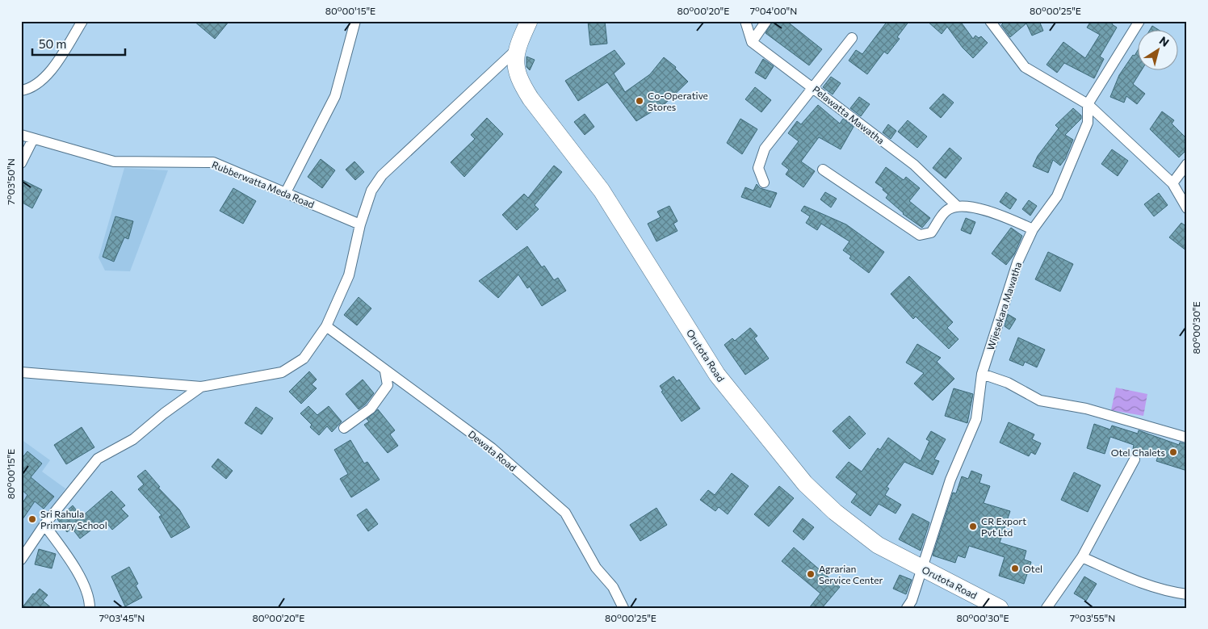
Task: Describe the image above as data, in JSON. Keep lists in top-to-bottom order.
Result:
{
  "streets": {
    "main road": ["Orutota Road"],
    "street": [
      "Pelawatta Mawatha",
      "Rubberwatta Meda Road",
      "Wijesekara Mawatha",
      "Dewata Road"
    ]
  },
  "crossings": [
    ["Wijesekara Mawatha", "Orutota Road"]
  ],
  "places": [
    "Co-Operative Stores",
    "Otel Chalets",
    "Sri Rahula Primary School",
    "CR Export Pvt Ltd",
    "Otel",
    "Agrarian Service Center"
  ],
  "scale_bar": "50 m",
  "north": "top right",
  "coordinates": [
    "80°00'15\"E",
    "80°00'20\"E",
    "7°04'00\"N",
    "80°00'25\"E",
    "7°03'50\"N",
    "80°00'30\"E",
    "7°03'45\"N",
    "7°03'55\"N"
  ]
}
